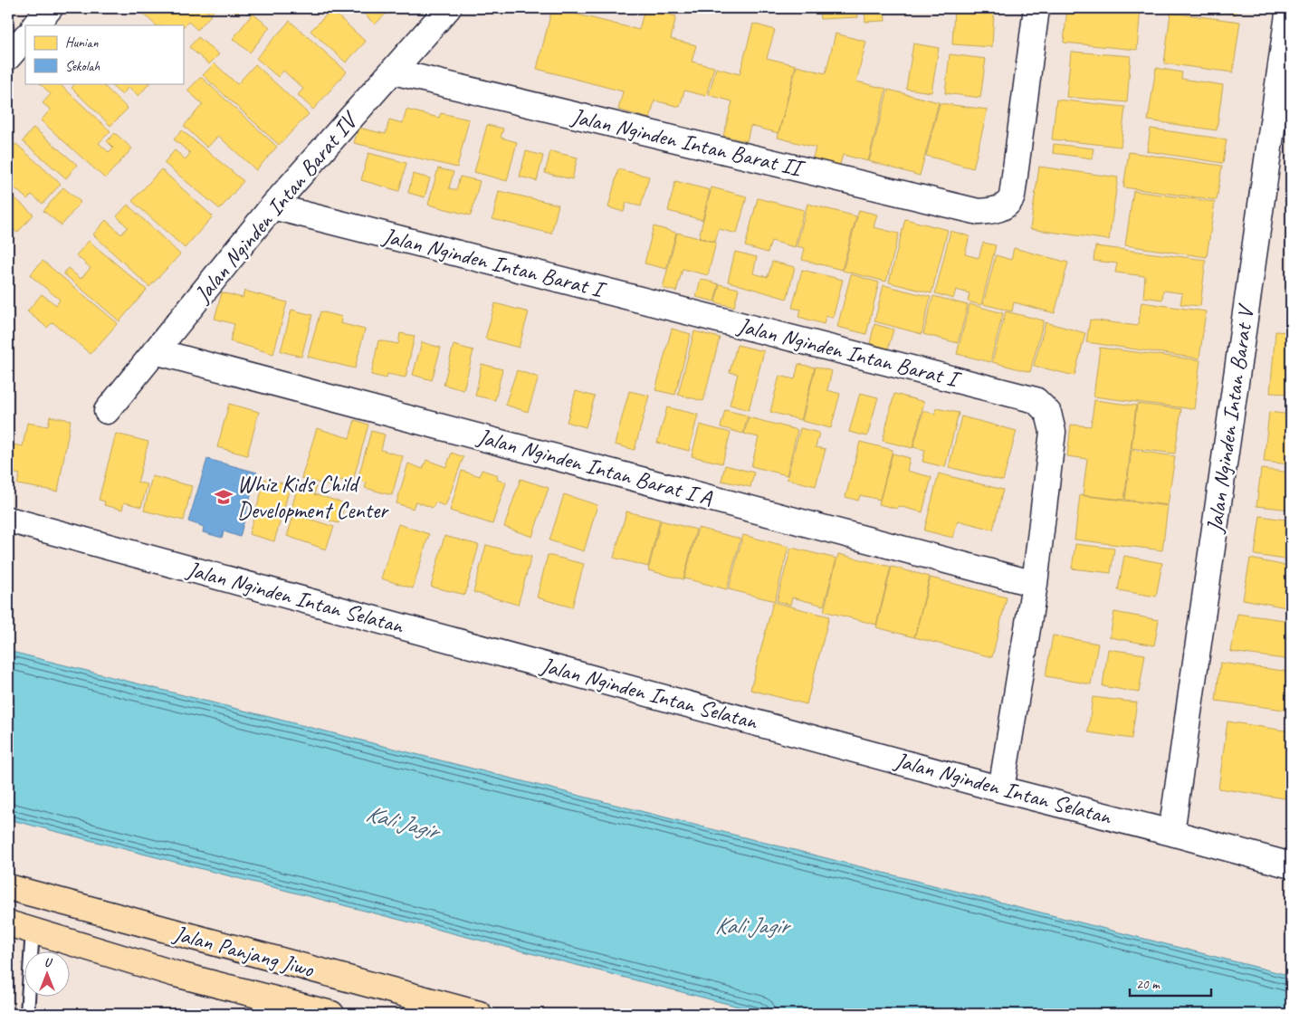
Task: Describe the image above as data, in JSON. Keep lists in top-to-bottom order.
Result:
{
  "streets": {
    "main road": ["Jalan Panjang Jiwo"],
    "street": [
      "Jalan Nginden Intan Barat II",
      "Jalan Nginden Intan Barat IV",
      "Jalan Nginden Intan Barat I",
      "Jalan Nginden Intan Barat V",
      "Jalan Nginden Intan Barat I A",
      "Jalan Nginden Intan Selatan"
    ]
  },
  "crossings": [
    ["Jalan Nginden Intan Barat II", "Jalan Nginden Intan Barat IV"],
    ["Jalan Nginden Intan Barat IV", "Jalan Nginden Intan Barat I"],
    ["Jalan Nginden Intan Barat IV", "Jalan Nginden Intan Barat I A"],
    ["Jalan Nginden Intan Barat I", "Jalan Nginden Intan Barat I A"],
    ["Jalan Nginden Intan Barat I", "Jalan Nginden Intan Selatan"],
    ["Jalan Nginden Intan Barat V", "Jalan Nginden Intan Selatan"]
  ],
  "water": ["Kali Jagir"],
  "places": {
    "school or university": ["Whiz Kids Child Development Center"]
  },
  "legend": ["Hunian", "Sekolah"],
  "scale_bar": "20 m",
  "north": "top"
}
